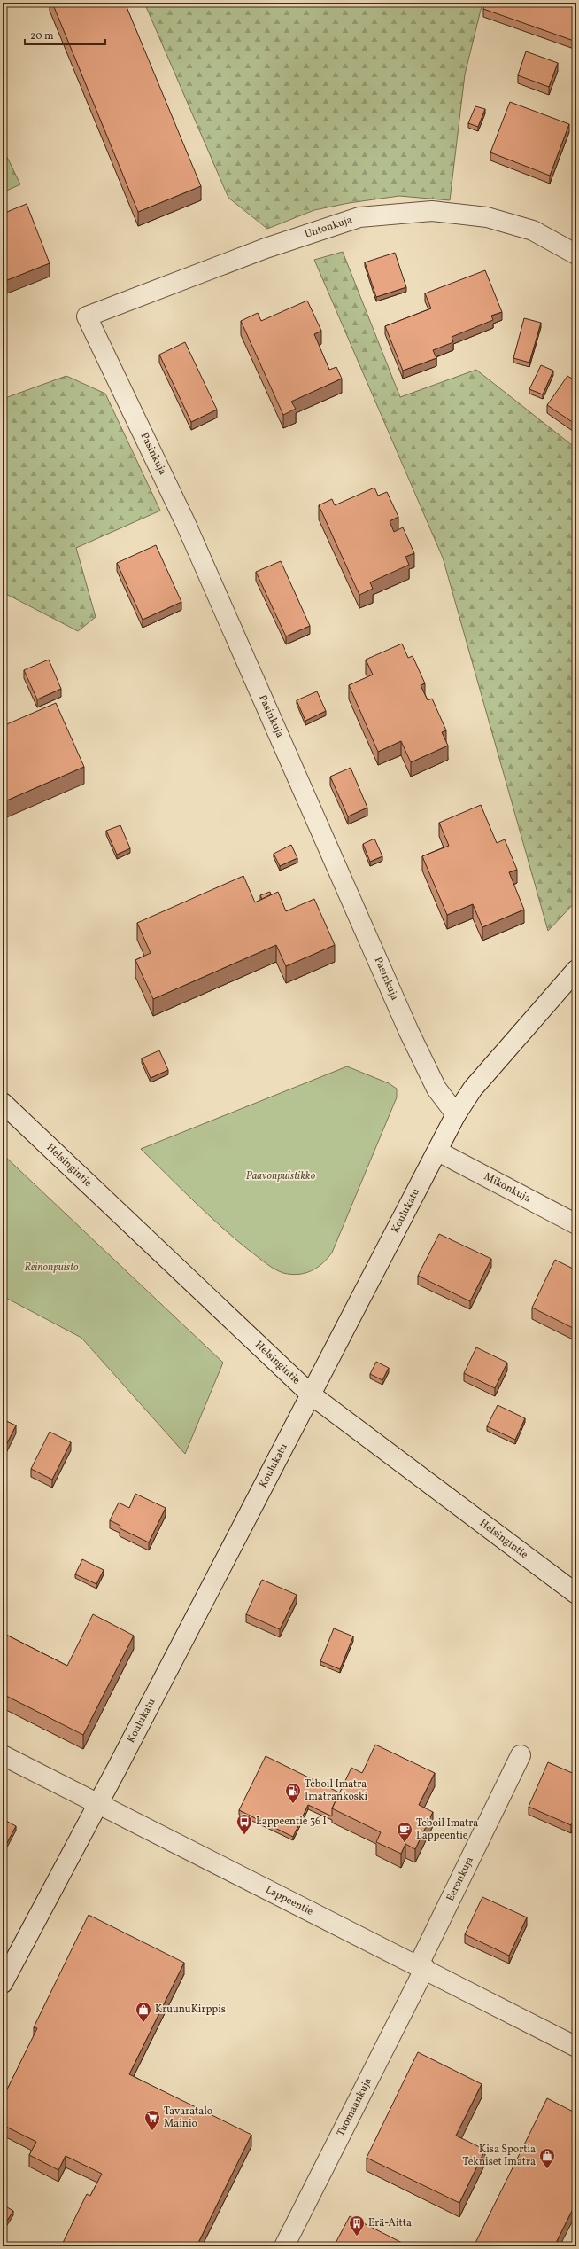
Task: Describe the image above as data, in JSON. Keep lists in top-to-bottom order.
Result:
{
  "streets": {
    "street": [
      "Untonkuja",
      "Pasinkuja",
      "Helsingintie",
      "Mikonkuja",
      "Koulukatu",
      "Eeronkuja",
      "Lappeentie",
      "Tuomaankuja"
    ]
  },
  "crossings": [
    ["Untonkuja", "Pasinkuja"],
    ["Pasinkuja", "Koulukatu"],
    ["Helsingintie", "Koulukatu"],
    ["Mikonkuja", "Koulukatu"],
    ["Koulukatu", "Lappeentie"],
    ["Eeronkuja", "Lappeentie"],
    ["Eeronkuja", "Tuomaankuja"],
    ["Lappeentie", "Tuomaankuja"]
  ],
  "parks": ["Paavonpuistikko", "Reinonpuisto"],
  "places": {
    "fuel station": ["Teboil Imatra Imatrankoski"],
    "bus stop": ["Lappeentie 36 I"],
    "cafe": ["Teboil Imatra Lappeentie"],
    "shop": ["KruunuKirppis", "Kisa Sportia Tekniset Imatra"],
    "supermarket": ["Tavaratalo Mainio"],
    "building": ["Erä-Aitta"]
  },
  "scale_bar": "20 m"
}
